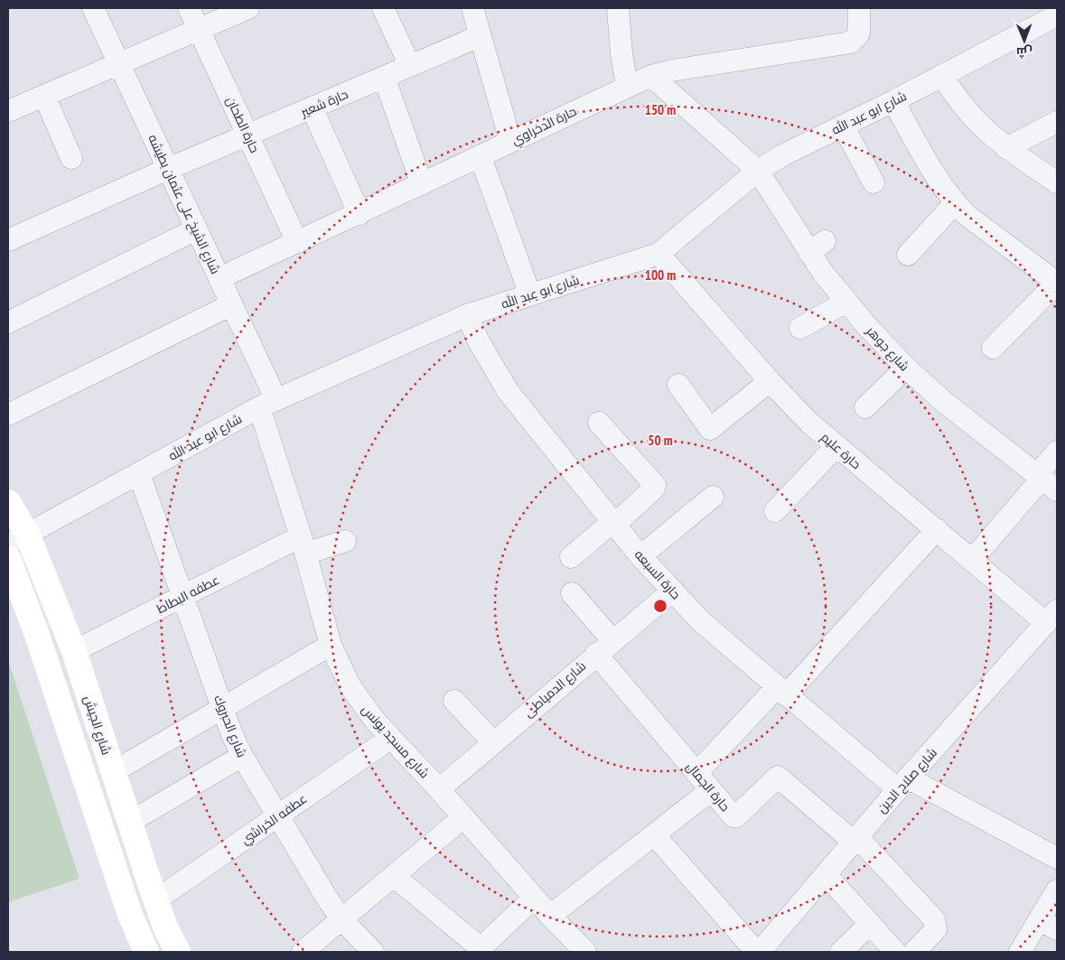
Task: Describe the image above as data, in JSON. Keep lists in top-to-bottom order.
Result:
{
  "streets": {
    "main road": ["شارع الجيش"],
    "street": [
      "حارة شعير",
      "شارع ابو عبد الله",
      "حارة الطحان",
      "حارة الدخراوي",
      "شارع الشيخ على عثمان بطيشه",
      "شارع جوهر",
      "حارة عليم",
      "حارة السبعه",
      "عطفه البطاط",
      "شارع الدمياطى",
      "شارع الحبروك",
      "شارع مسجد يونس",
      "شارع صلاح الدين",
      "حارة الجمال",
      "عطفه الخراشي"
    ]
  },
  "crossings": [
    ["حارة شعير", "حارة الطحان"],
    ["حارة شعير", "شارع الشيخ على عثمان بطيشه"],
    ["شارع ابو عبد الله", "شارع الشيخ على عثمان بطيشه"],
    ["شارع ابو عبد الله", "شارع جوهر"],
    ["شارع ابو عبد الله", "حارة عليم"],
    ["شارع ابو عبد الله", "حارة السبعه"],
    ["شارع ابو عبد الله", "شارع الجيش"],
    ["شارع ابو عبد الله", "شارع الحبروك"],
    ["شارع ابو عبد الله", "شارع مسجد يونس"],
    ["حارة الطحان", "حارة الدخراوي"],
    ["حارة الدخراوي", "شارع الشيخ على عثمان بطيشه"],
    ["حارة الدخراوي", "شارع جوهر"],
    ["شارع الشيخ على عثمان بطيشه", "شارع مسجد يونس"],
    ["حارة عليم", "شارع صلاح الدين"],
    ["حارة السبعه", "شارع الدمياطى"],
    ["حارة السبعه", "شارع صلاح الدين"],
    ["عطفه البطاط", "شارع الجيش"],
    ["عطفه البطاط", "شارع الحبروك"],
    ["عطفه البطاط", "شارع مسجد يونس"],
    ["شارع الدمياطى", "شارع مسجد يونس"],
    ["شارع الدمياطى", "حارة الجمال"],
    ["شارع الجيش", "عطفه الخراشي"],
    ["شارع الحبروك", "عطفه الخراشي"],
    ["شارع مسجد يونس", "عطفه الخراشي"],
    ["شارع صلاح الدين", "حارة الجمال"]
  ],
  "north": "bottom",
  "rings": ["150 m", "100 m", "50 m"]
}
